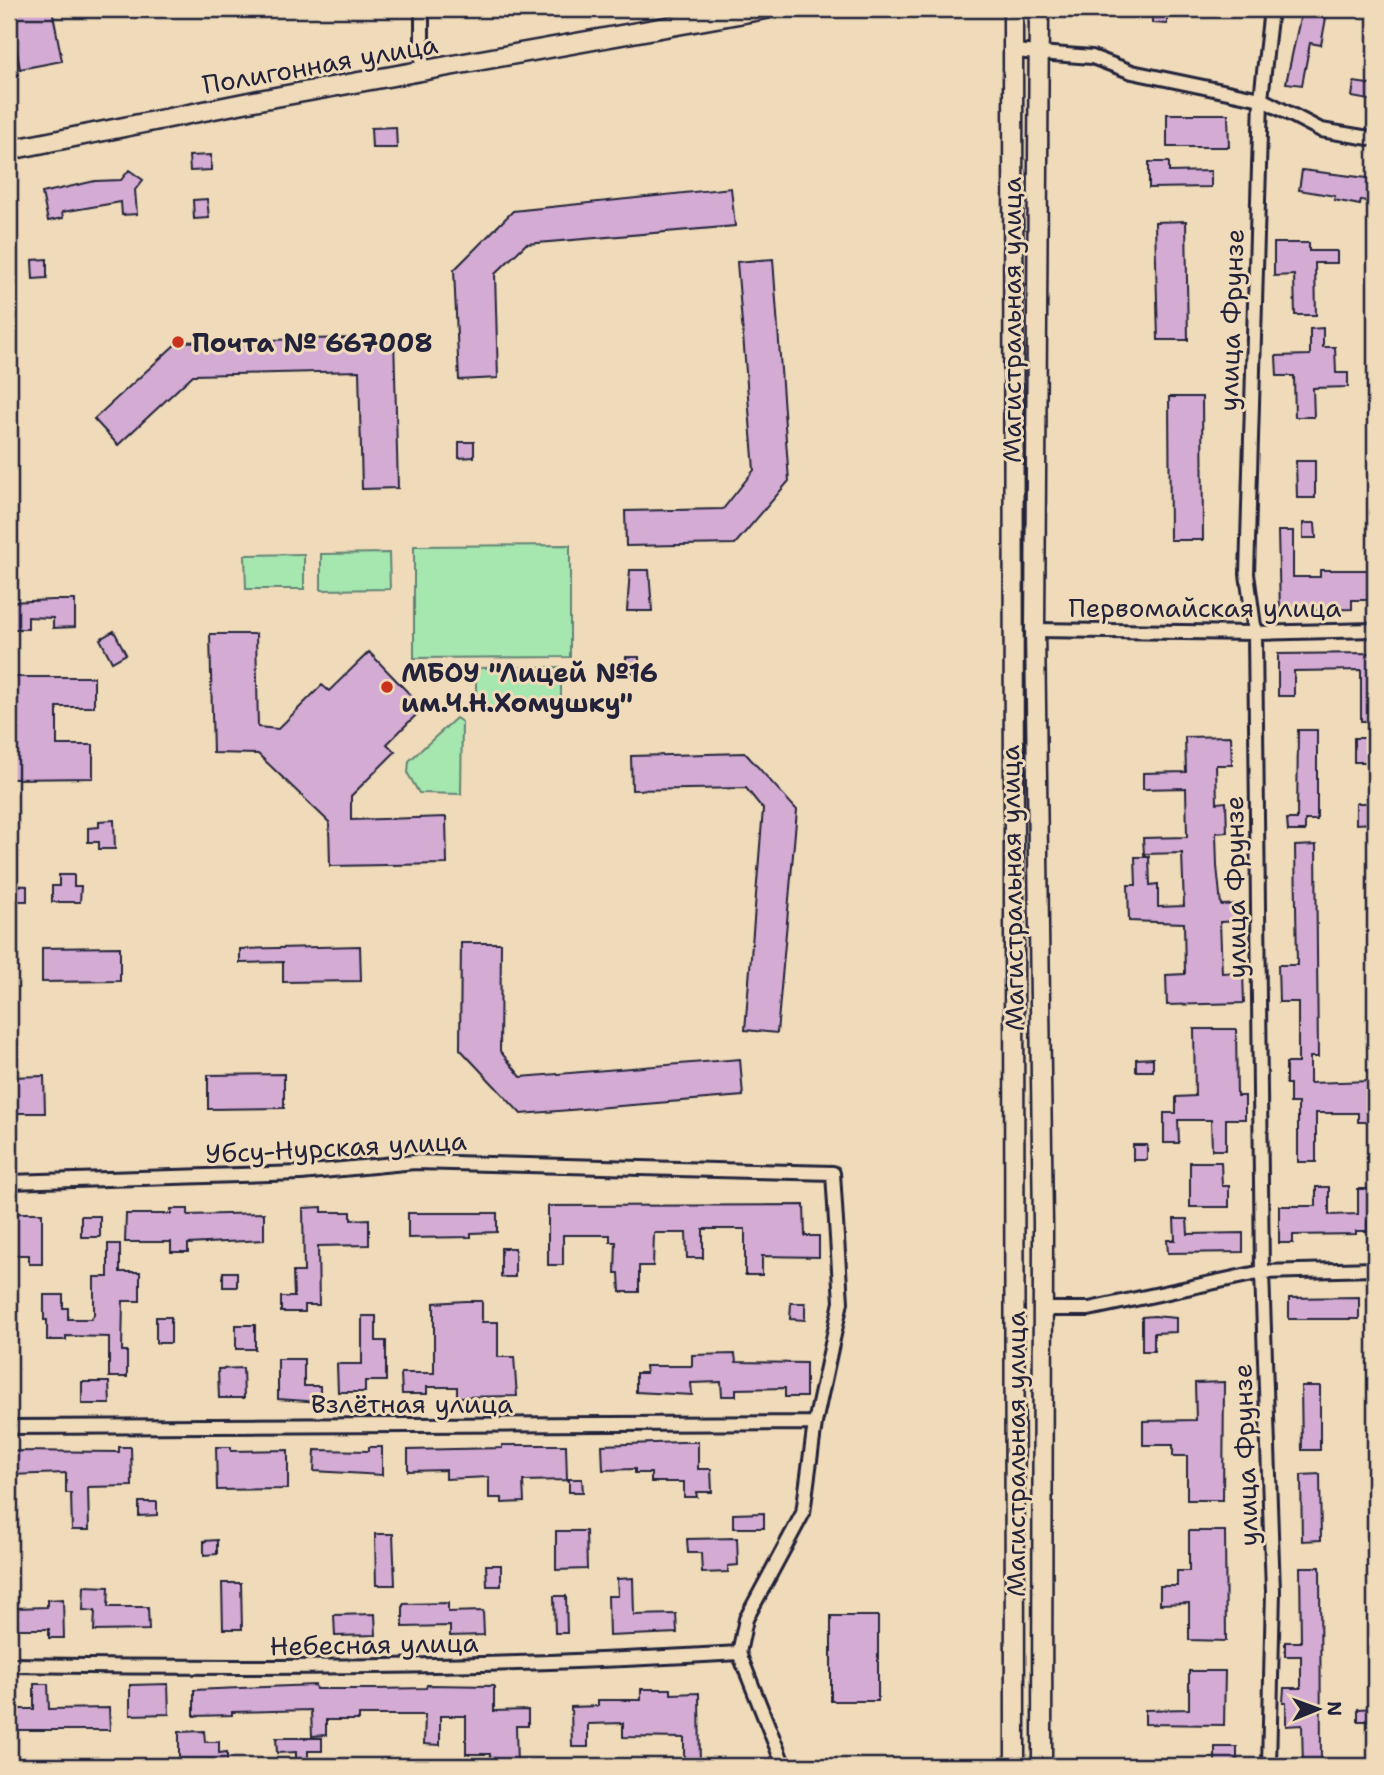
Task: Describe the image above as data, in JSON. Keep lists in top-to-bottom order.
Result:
{
  "streets": {
    "main road": ["Полигонная улица", "Магистральная улица"],
    "street": [
      "улица Фрунзе",
      "Первомайская улица",
      "Убсу-Нурская улица",
      "Взлётная улица",
      "Небесная улица"
    ]
  },
  "crossings": [
    ["Магистральная улица", "Первомайская улица"],
    ["улица Фрунзе", "Первомайская улица"],
    ["Убсу-Нурская улица", "Взлётная улица"]
  ],
  "places": ["Почта № 667008", "МБОУ \"Лицей №16 им.Ч.Н.Хомушку\""],
  "north": "right"
}
